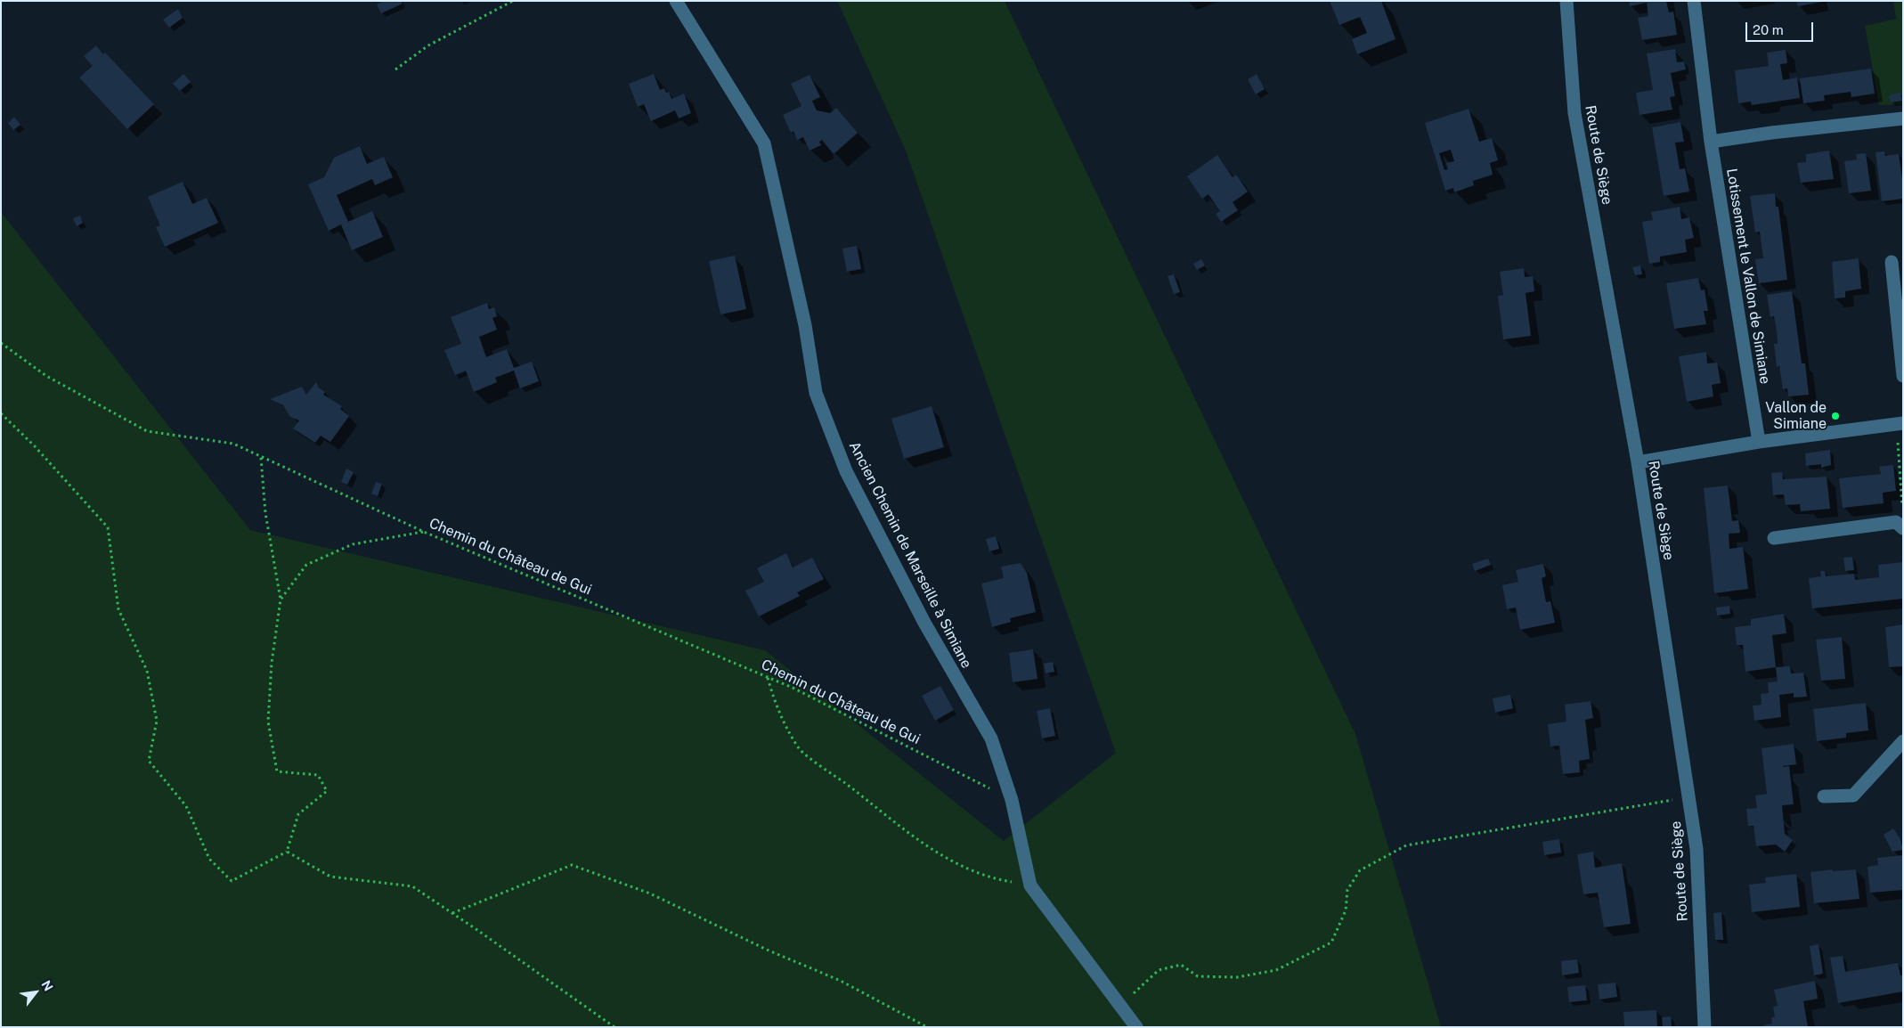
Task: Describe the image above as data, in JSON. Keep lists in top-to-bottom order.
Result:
{
  "streets": {
    "street": ["Route de Siège", "Lotissement le Vallon de Simiane", "Ancien Chemin de Marseille à Simiane"],
    "path": ["Chemin du Château de Gui"]
  },
  "crossings": [
    ["Ancien Chemin de Marseille à Simiane", "Chemin du Château de Gui"]
  ],
  "places": ["Vallon de Simiane"],
  "scale_bar": "20 m",
  "north": "top right"
}
